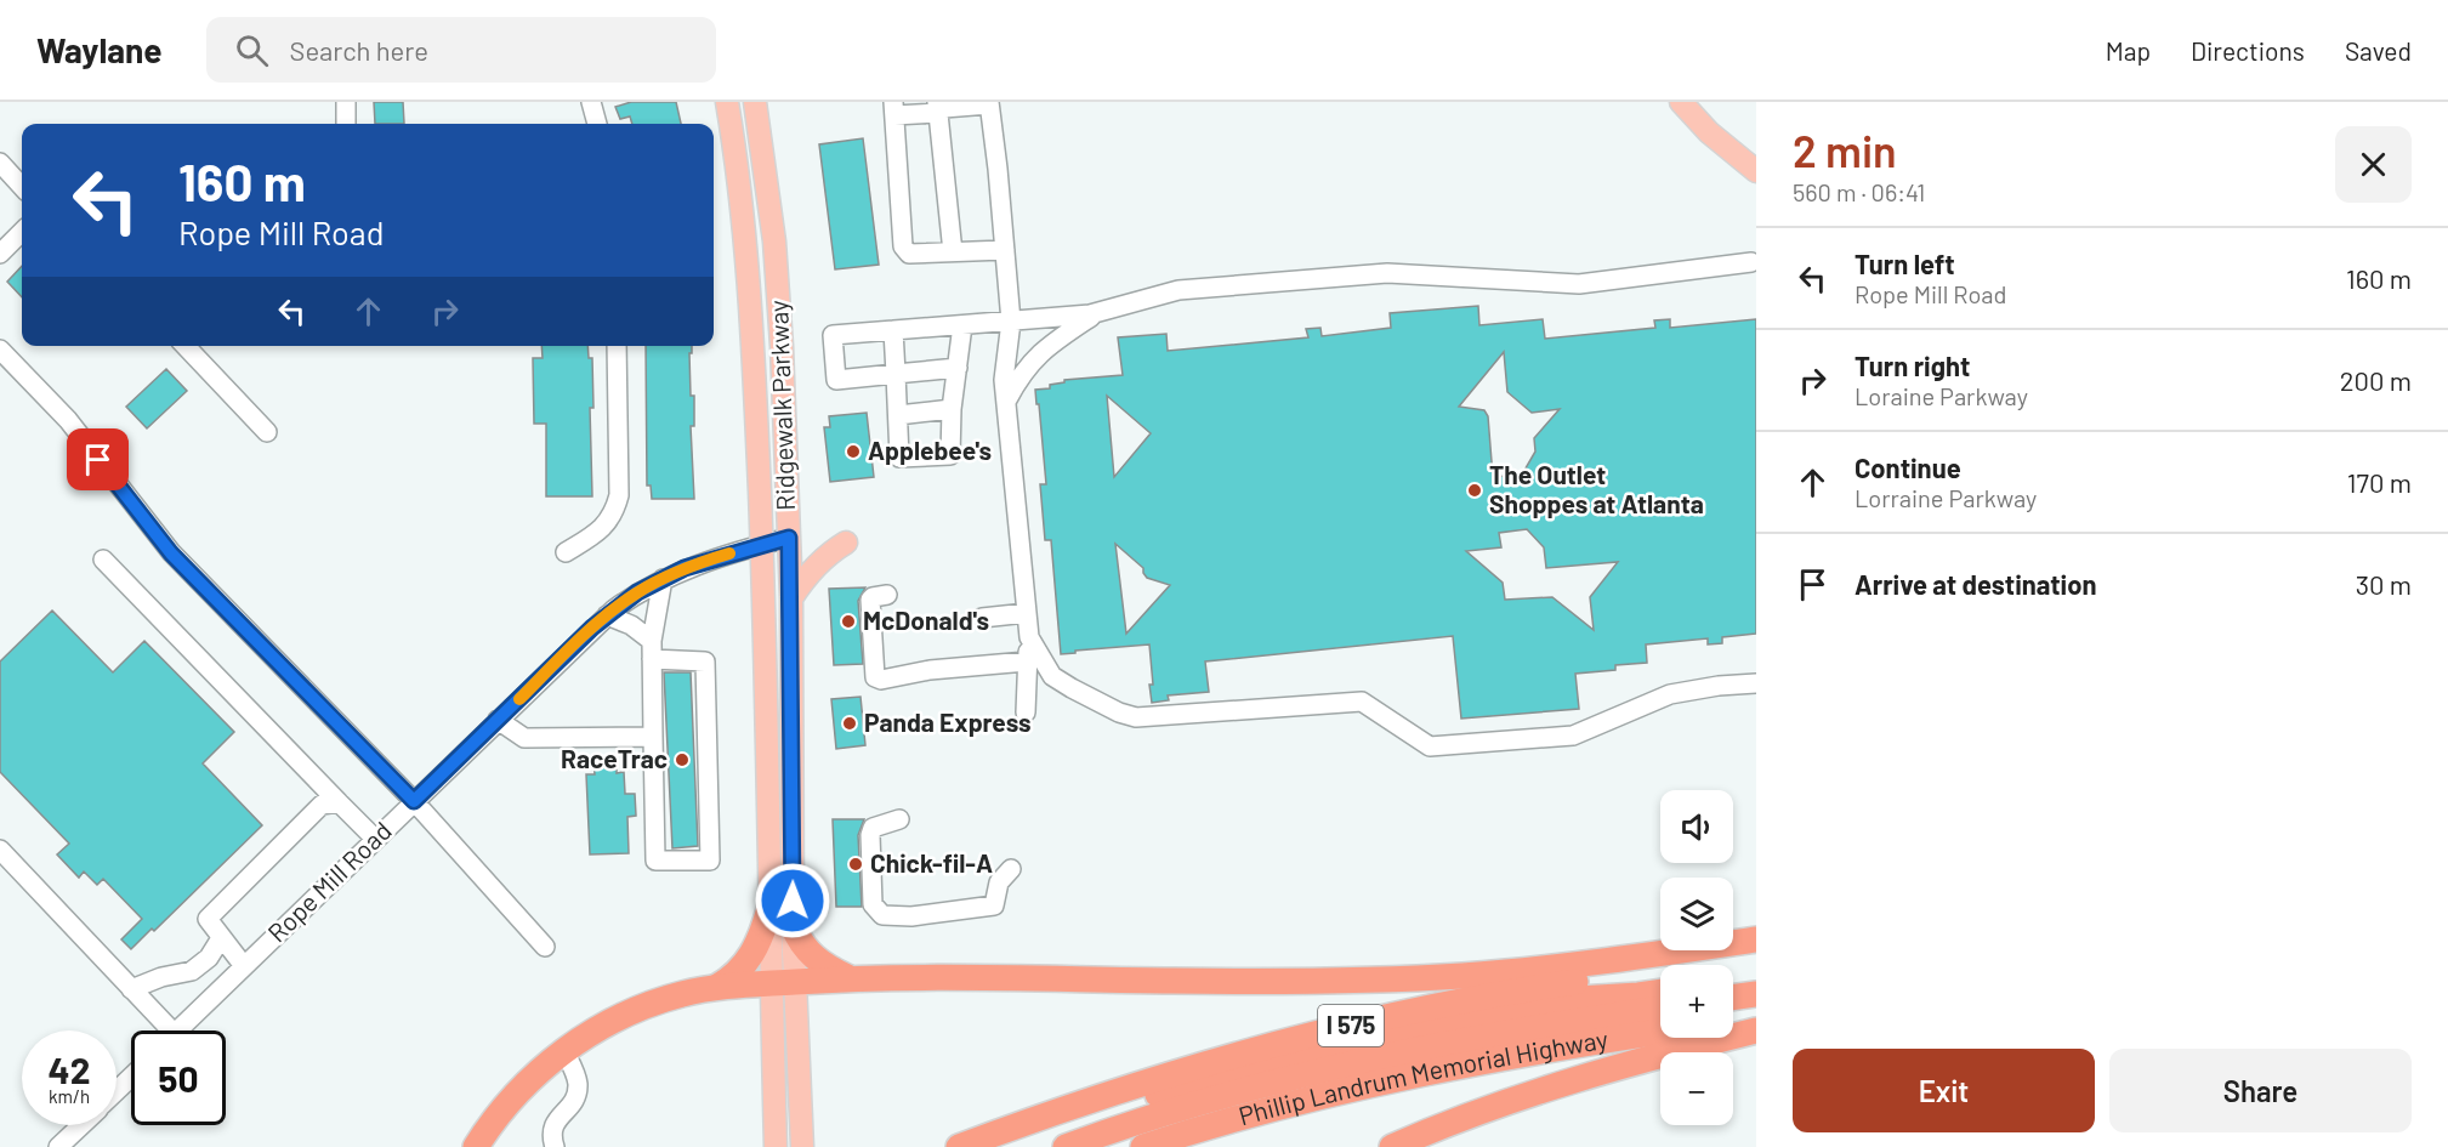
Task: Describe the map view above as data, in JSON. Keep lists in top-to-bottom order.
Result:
{
  "streets": {
    "highway": ["I 575", "Phillip Landrum Memorial Highway"],
    "main road": ["Ridgewalk Parkway"],
    "street": ["Rope Mill Road"]
  },
  "crossings": [
    ["Ridgewalk Parkway", "Rope Mill Road"]
  ],
  "places": [
    "Applebee's",
    "The Outlet Shoppes at Atlanta",
    "McDonald's",
    "Panda Express",
    "RaceTrac",
    "Chick-fil-A"
  ],
  "page": {
    "header": "Waylane",
    "search": "Search here",
    "nav": ["Map", "Directions", "Saved"],
    "heading": ["2 min", "560 m · 06:41"],
    "turn": ["160 m", "Rope Mill Road"],
    "list": [
      {
        "name": "Turn left",
        "note": "Rope Mill Road",
        "value": "160 m"
      },
      {
        "name": "Turn right",
        "note": "Loraine Parkway",
        "value": "200 m"
      },
      {
        "name": "Continue",
        "note": "Lorraine Parkway",
        "value": "170 m"
      },
      {
        "name": "Arrive at destination",
        "value": "30 m"
      }
    ],
    "map_buttons": ["+", "−"],
    "speed": "42 km/h",
    "limit": "50",
    "buttons": ["Exit", "Share"]
  }
}
